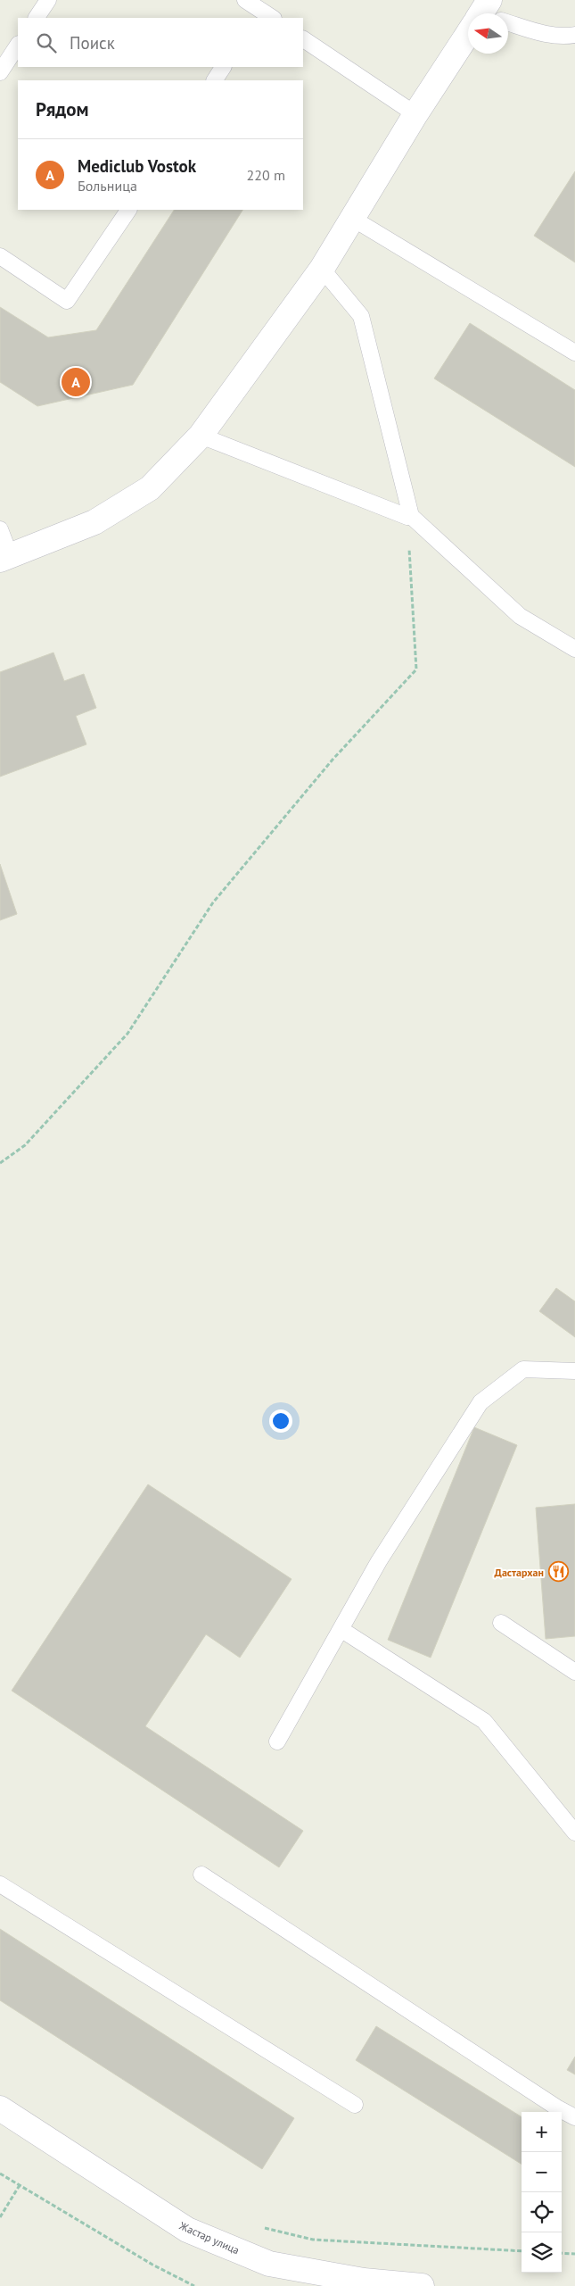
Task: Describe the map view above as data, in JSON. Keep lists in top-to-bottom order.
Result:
{
  "streets": {
    "street": ["Жастар улица"]
  },
  "places": {
    "restaurant": ["Дастархан"]
  },
  "north": "left",
  "page": {
    "search": "Поиск",
    "heading": "Рядом",
    "list": [
      {
        "mark": "A",
        "name": "Mediclub Vostok",
        "note": "Больница",
        "value": "220 m"
      }
    ],
    "pins": "A",
    "map_buttons": ["+", "−"]
  }
}
